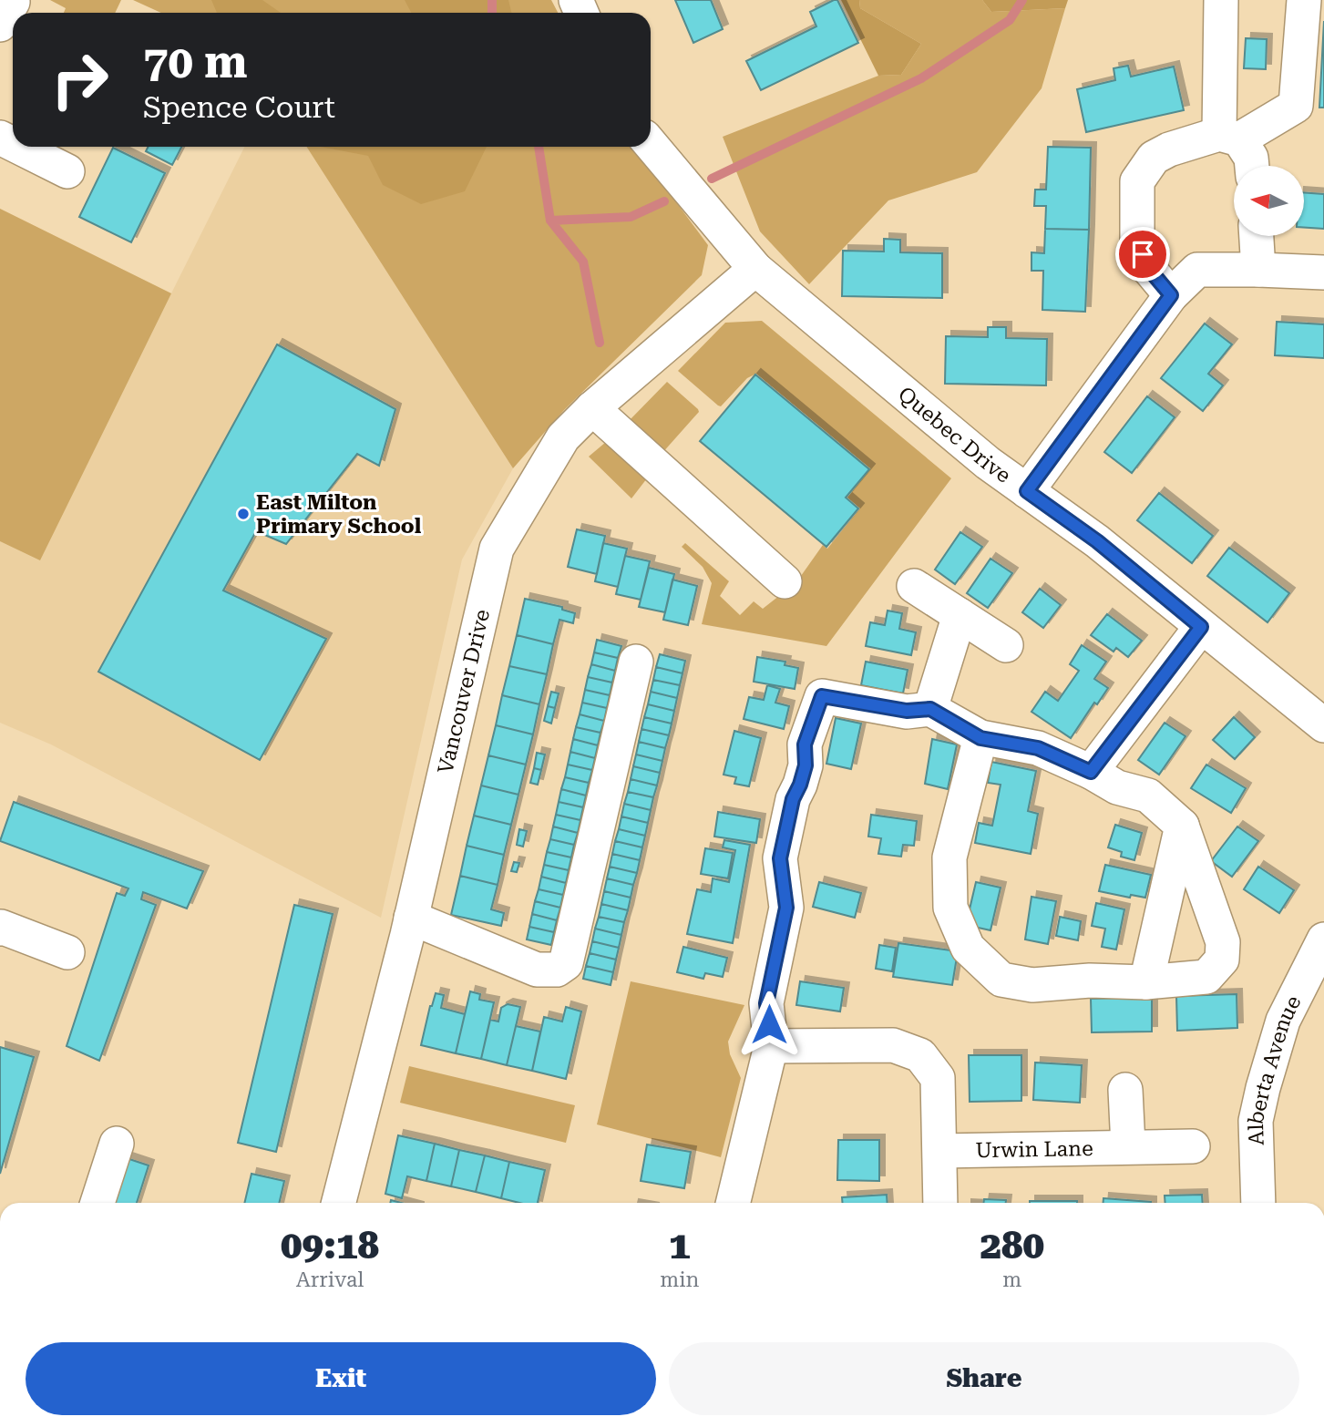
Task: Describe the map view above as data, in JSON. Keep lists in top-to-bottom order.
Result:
{
  "streets": {
    "street": [
      "Quebec Drive",
      "Vancouver Drive",
      "Alberta Avenue",
      "Urwin Lane"
    ]
  },
  "crossings": [
    ["Quebec Drive", "Vancouver Drive"]
  ],
  "places": ["East Milton Primary School"],
  "north": "left",
  "page": {
    "turn": ["70 m", "Spence Court"],
    "eta": [
      "09:18",
      "Arrival",
      "1",
      "min",
      "280",
      "m"
    ],
    "buttons": ["Exit", "Share"]
  }
}
